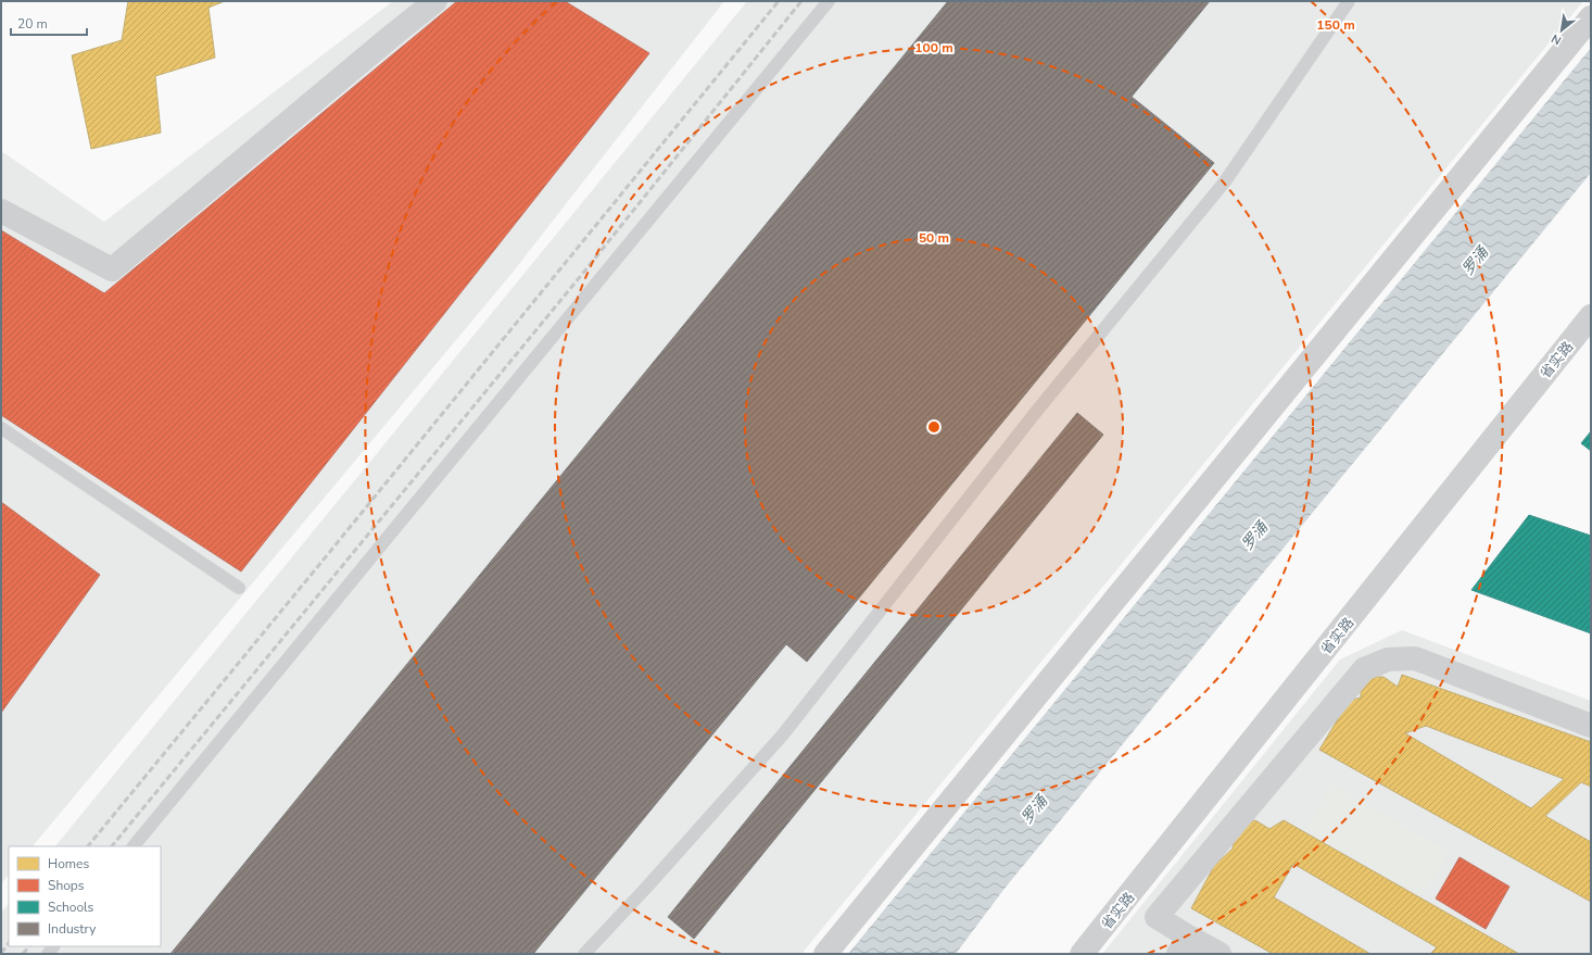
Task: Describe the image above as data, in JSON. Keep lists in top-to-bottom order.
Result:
{
  "streets": {
    "street": ["省实路"]
  },
  "water": ["罗涌"],
  "legend": [
    "Homes",
    "Shops",
    "Schools",
    "Industry"
  ],
  "scale_bar": "20 m",
  "north": "bottom left",
  "rings": ["150 m", "100 m", "50 m"]
}
